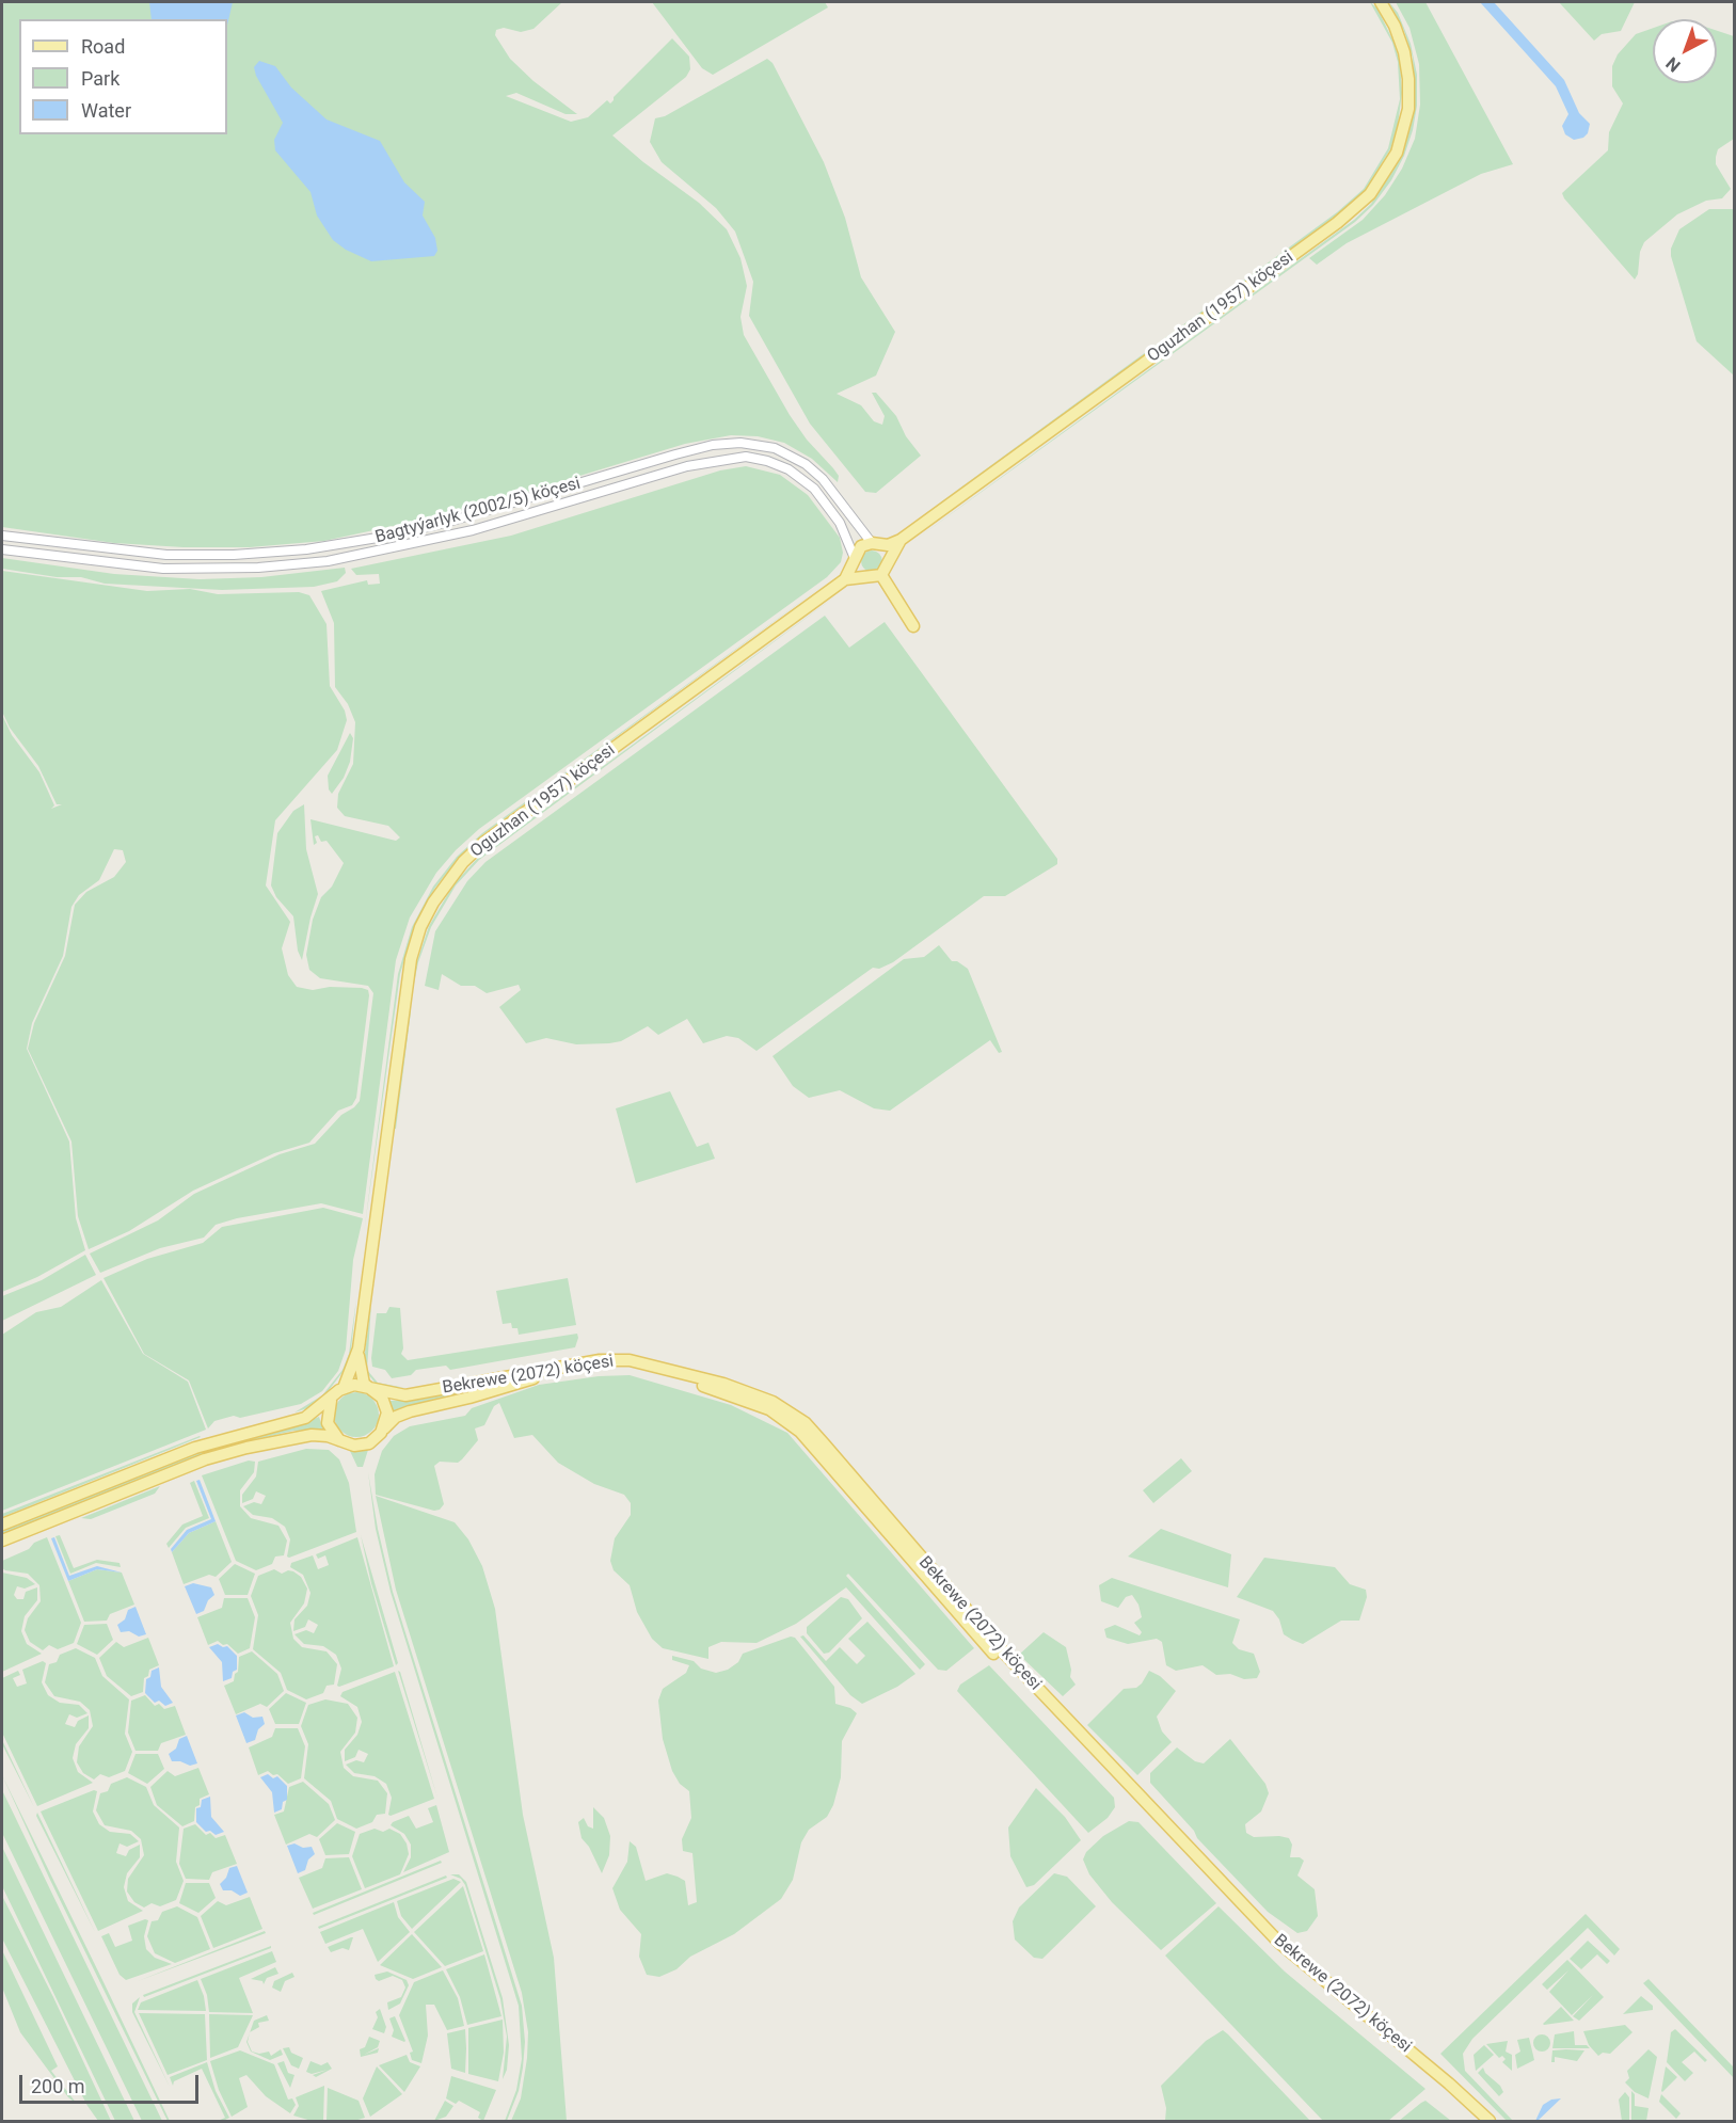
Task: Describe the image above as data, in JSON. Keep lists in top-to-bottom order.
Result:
{
  "streets": {
    "main road": ["Oguzhan (1957) köçesi", "Bekrewe (2072) köçesi"],
    "street": ["Bagtyýarlyk (2002/5) köçesi"]
  },
  "crossings": [
    ["Oguzhan (1957) köçesi", "Bagtyýarlyk (2002/5) köçesi"],
    ["Oguzhan (1957) köçesi", "Bekrewe (2072) köçesi"]
  ],
  "legend": ["Road", "Park", "Water"],
  "scale_bar": "200 m",
  "north": "bottom left"
}
